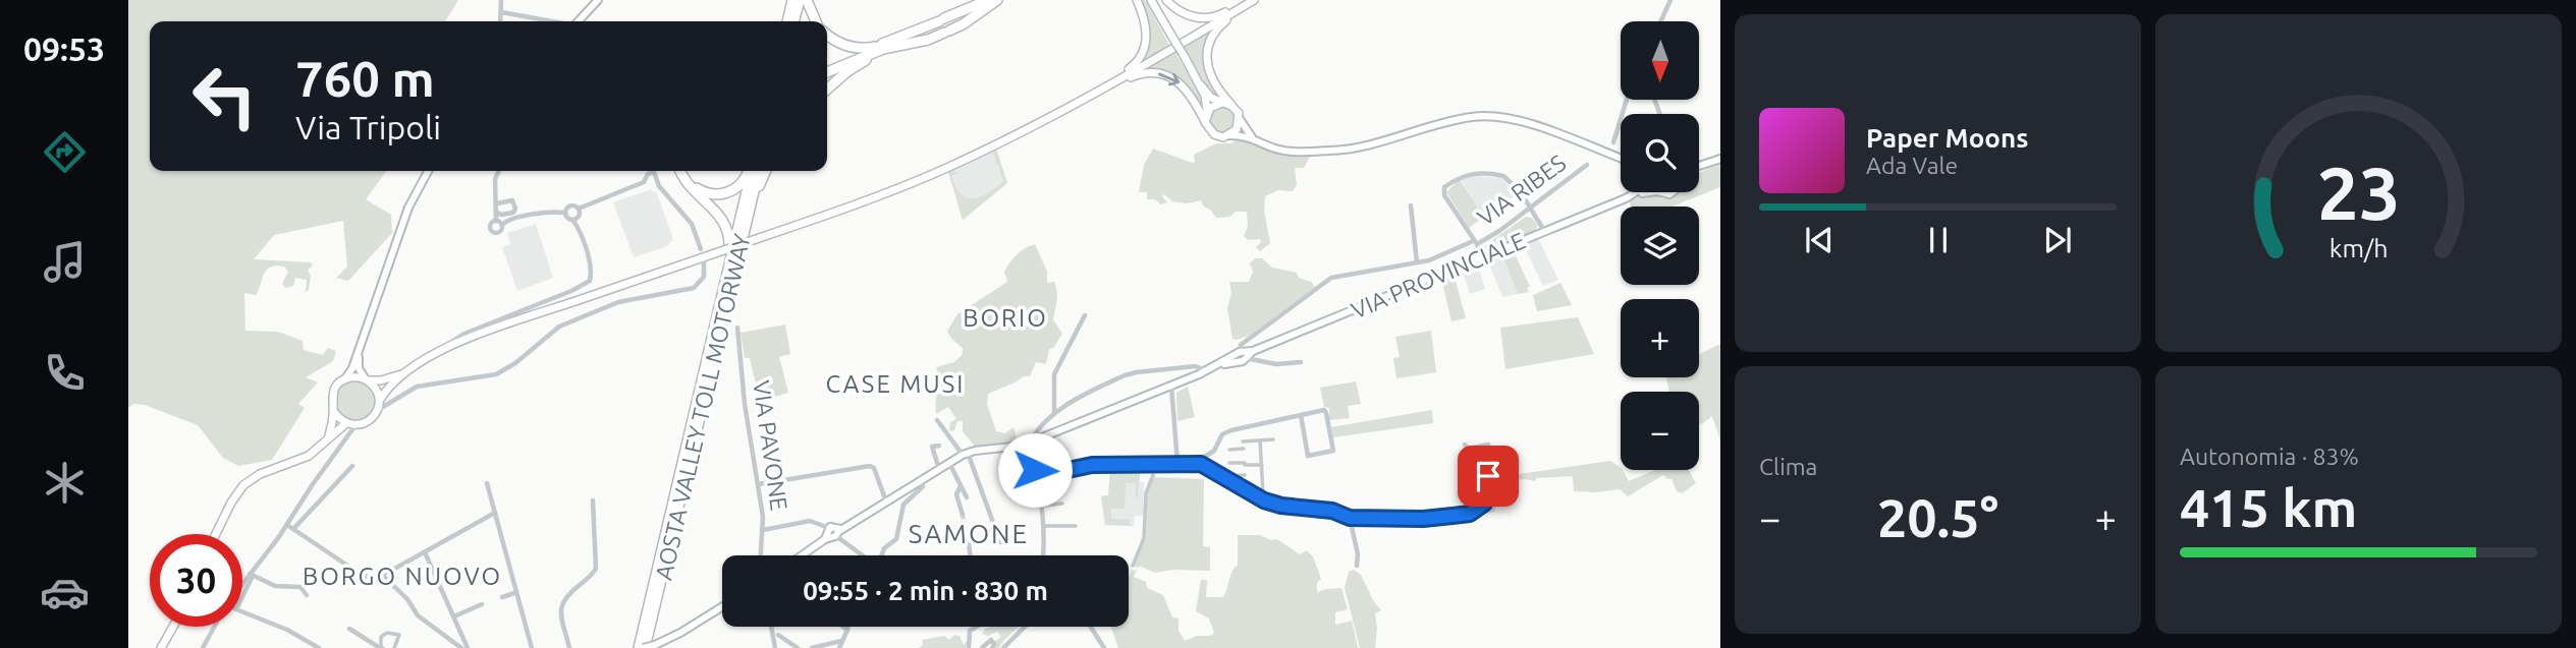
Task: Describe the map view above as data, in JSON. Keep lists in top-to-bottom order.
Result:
{
  "streets": {
    "highway": ["AOSTA VALLEY TOLL MOTORWAY"],
    "main road": ["VIA PROVINCIALE"],
    "street": ["VIA RIBES", "VIA PAVONE"]
  },
  "crossings": [
    ["VIA RIBES", "VIA PROVINCIALE"]
  ],
  "districts": [
    "BORIO",
    "CASE MUSI",
    "SAMONE",
    "BORGO NUOVO"
  ],
  "north": "bottom",
  "page": {
    "tabs": "09:53",
    "map_buttons": ["+", "−"],
    "turn": ["760 m", "Via Tripoli"],
    "song": ["Paper Moons", "Ada Vale"],
    "tile": [
      "Clima",
      ["Autonomia · 83%", "415 km"]
    ],
    "heat": ["−", "20.5°", "+"],
    "limit": "30",
    "trip": "09:55 · 2 min · 830 m",
    "gauge": ["23", "km/h"]
  }
}
